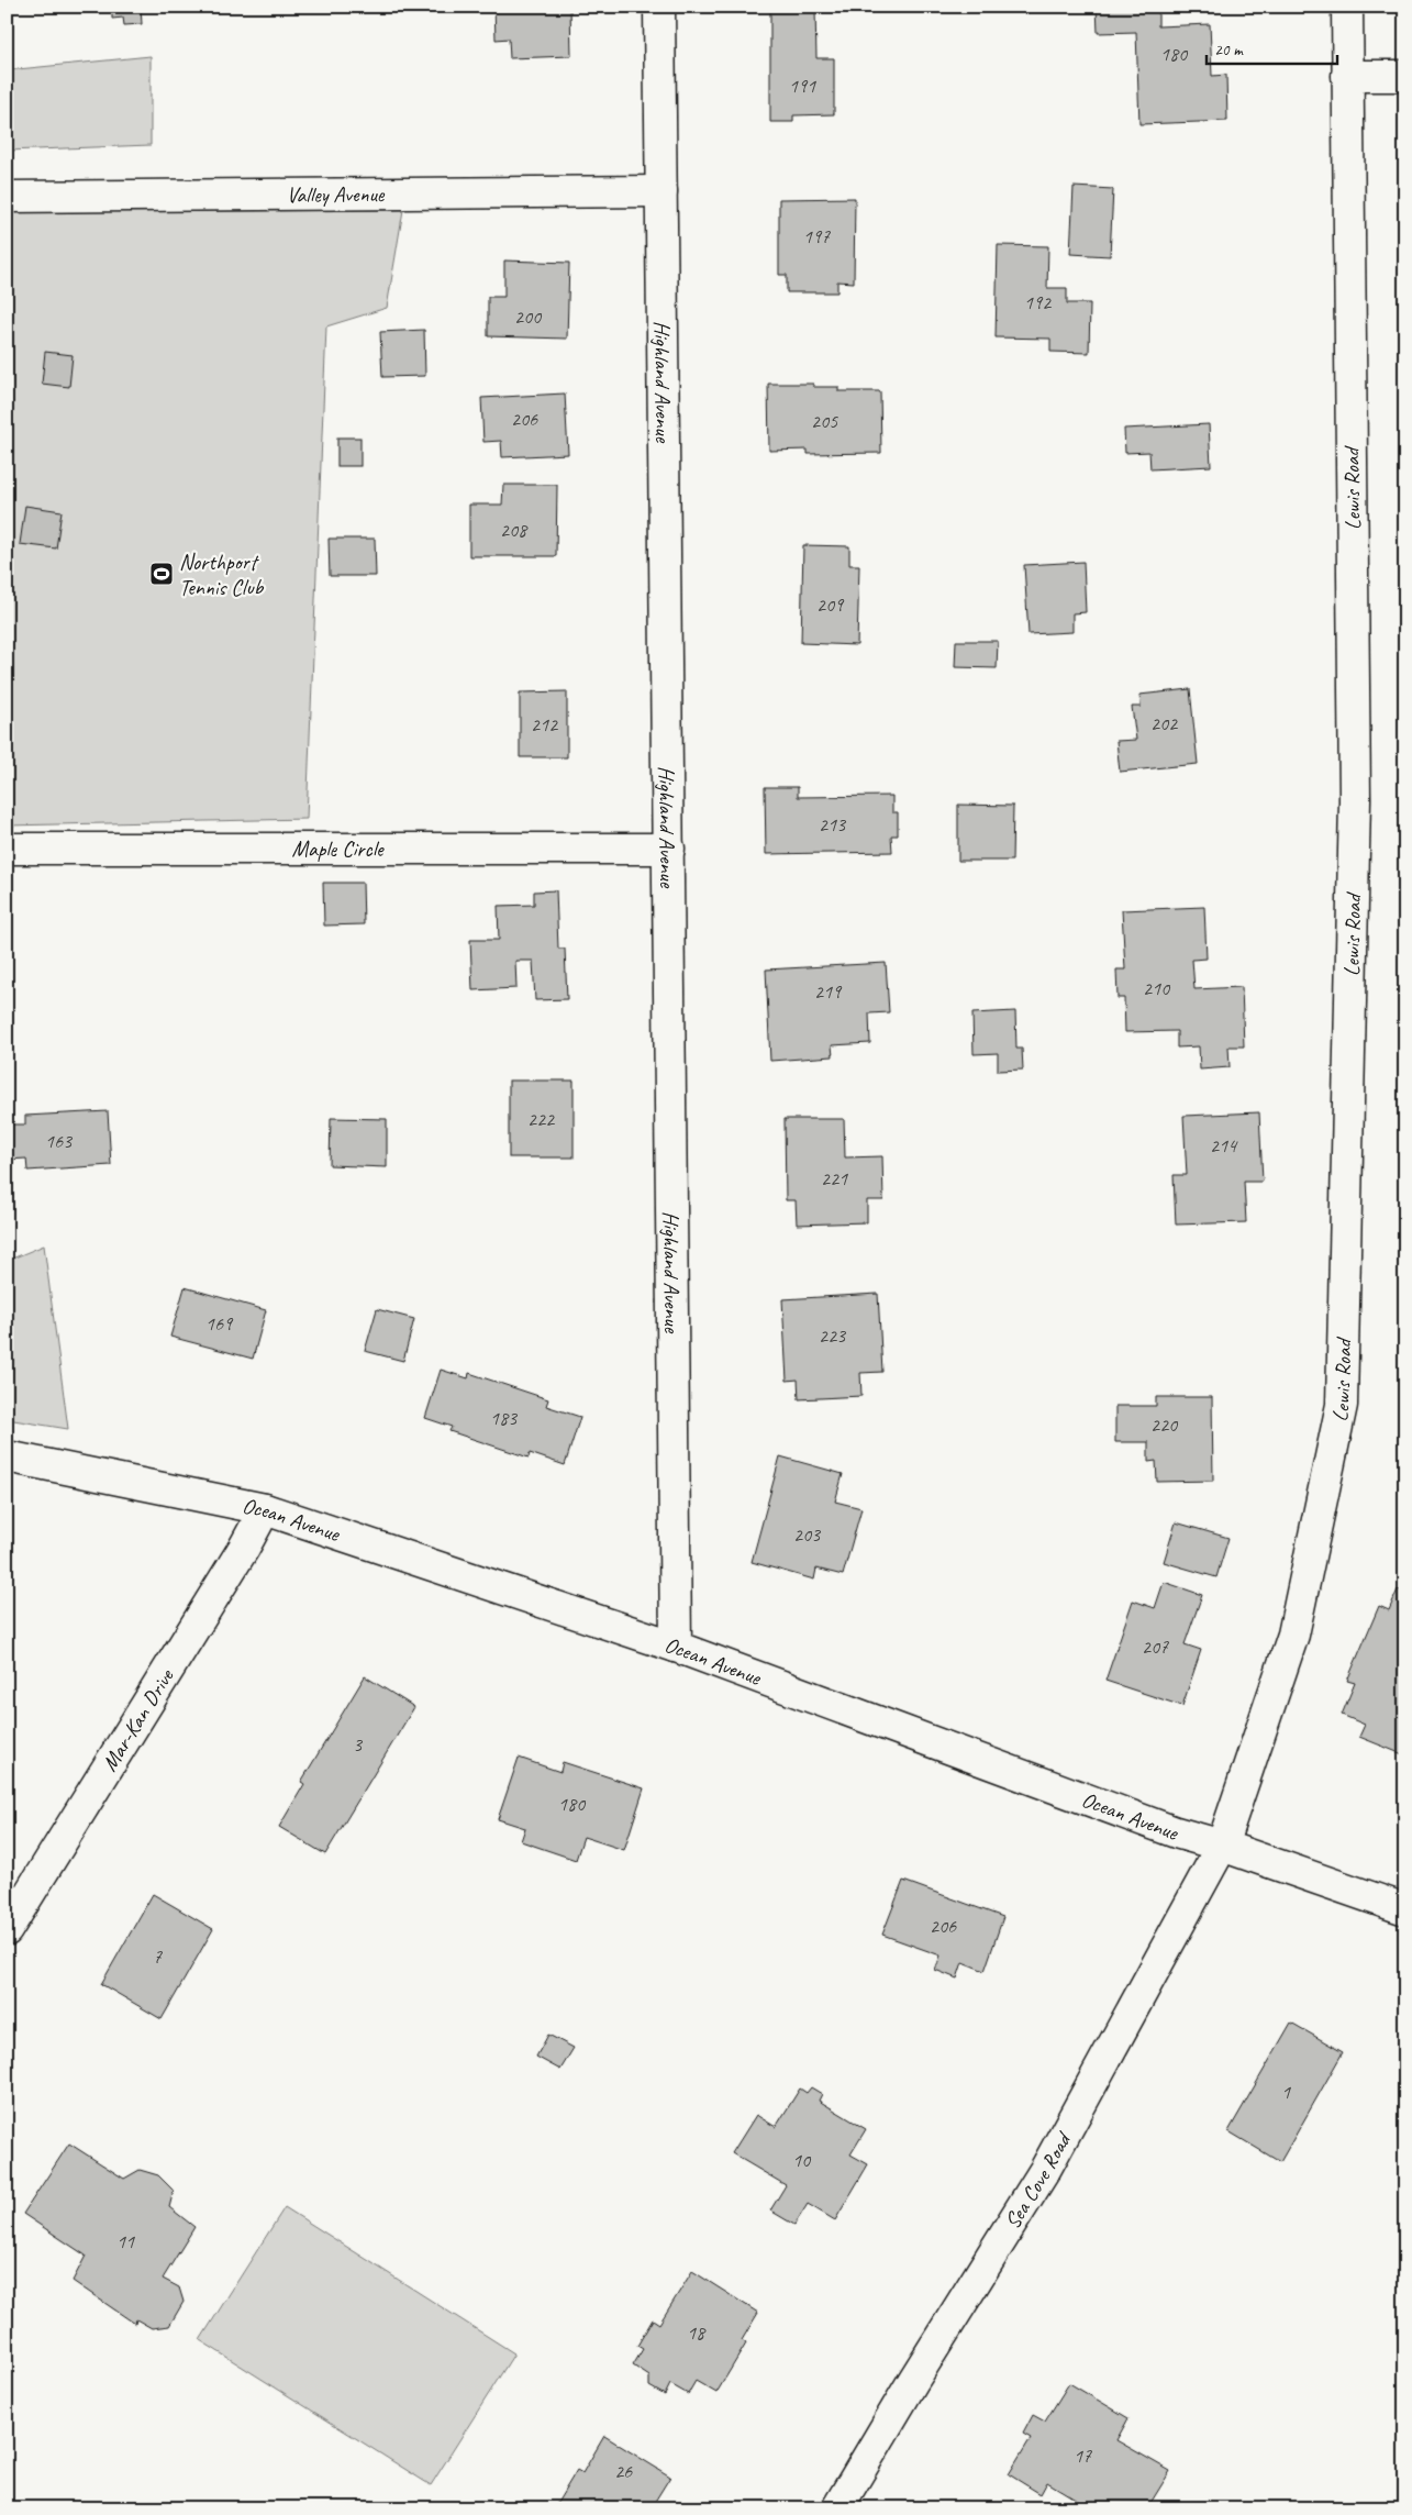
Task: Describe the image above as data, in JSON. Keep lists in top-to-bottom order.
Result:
{
  "streets": {
    "street": [
      "Valley Avenue",
      "Highland Avenue",
      "Lewis Road",
      "Maple Circle",
      "Ocean Avenue",
      "Mar-Kan Drive",
      "Sea Cove Road"
    ]
  },
  "crossings": [
    ["Valley Avenue", "Highland Avenue"],
    ["Highland Avenue", "Maple Circle"],
    ["Highland Avenue", "Ocean Avenue"],
    ["Lewis Road", "Ocean Avenue"],
    ["Lewis Road", "Sea Cove Road"],
    ["Ocean Avenue", "Mar-Kan Drive"],
    ["Ocean Avenue", "Sea Cove Road"]
  ],
  "places": {
    "sports": ["Northport Tennis Club"]
  },
  "house_numbers": [
    "180",
    "191",
    "197",
    "192",
    "200",
    "206",
    "205",
    "208",
    "209",
    "202",
    "212",
    "213",
    "210",
    "219",
    "222",
    "163",
    "214",
    "221",
    "169",
    "223",
    "183",
    "220",
    "203",
    "207",
    "3",
    "180",
    "206",
    "7",
    "1",
    "10",
    "11",
    "18",
    "17",
    "26"
  ],
  "scale_bar": "20 m"
}
